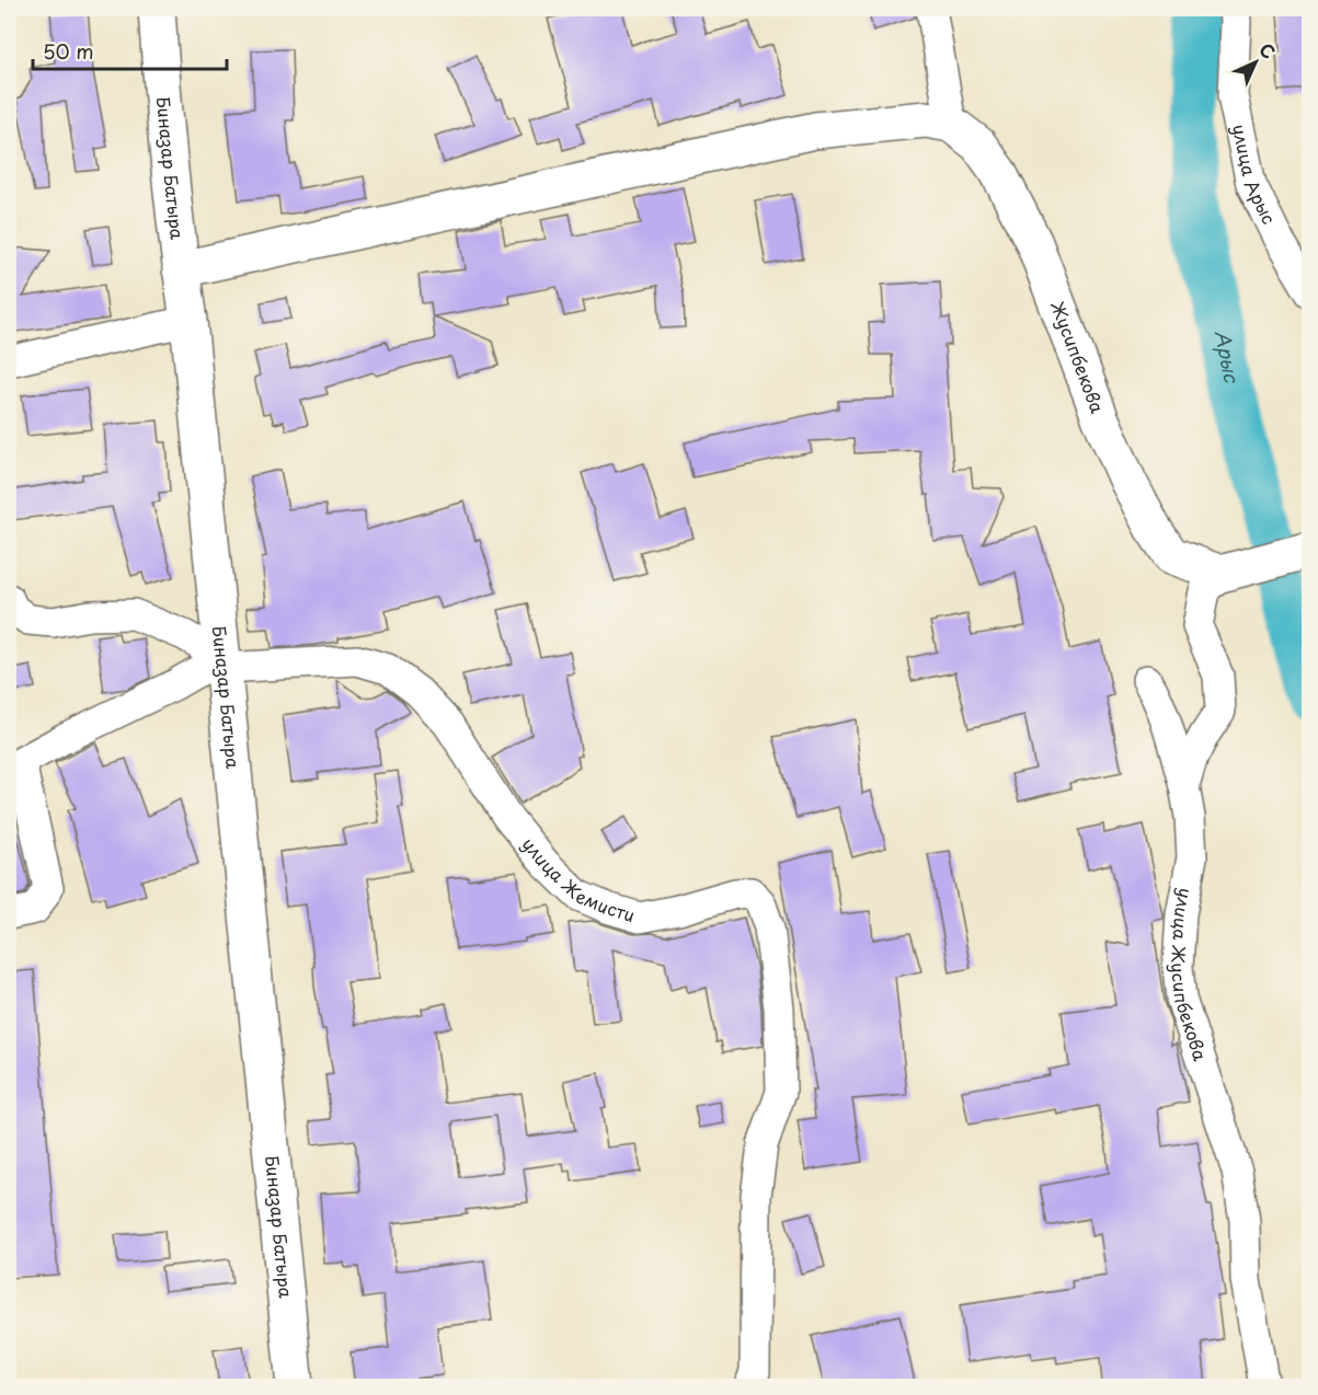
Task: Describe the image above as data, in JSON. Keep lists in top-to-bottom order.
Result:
{
  "streets": {
    "street": [
      "Биназар Батыра",
      "улица Арыс",
      "Жусипбекова",
      "улица Жемисти",
      "улица Жусипбекова"
    ]
  },
  "crossings": [
    ["Биназар Батыра", "улица Жемисти"],
    ["Жусипбекова", "улица Жусипбекова"]
  ],
  "water": ["Арыс"],
  "scale_bar": "50 m",
  "north": "top right"
}
